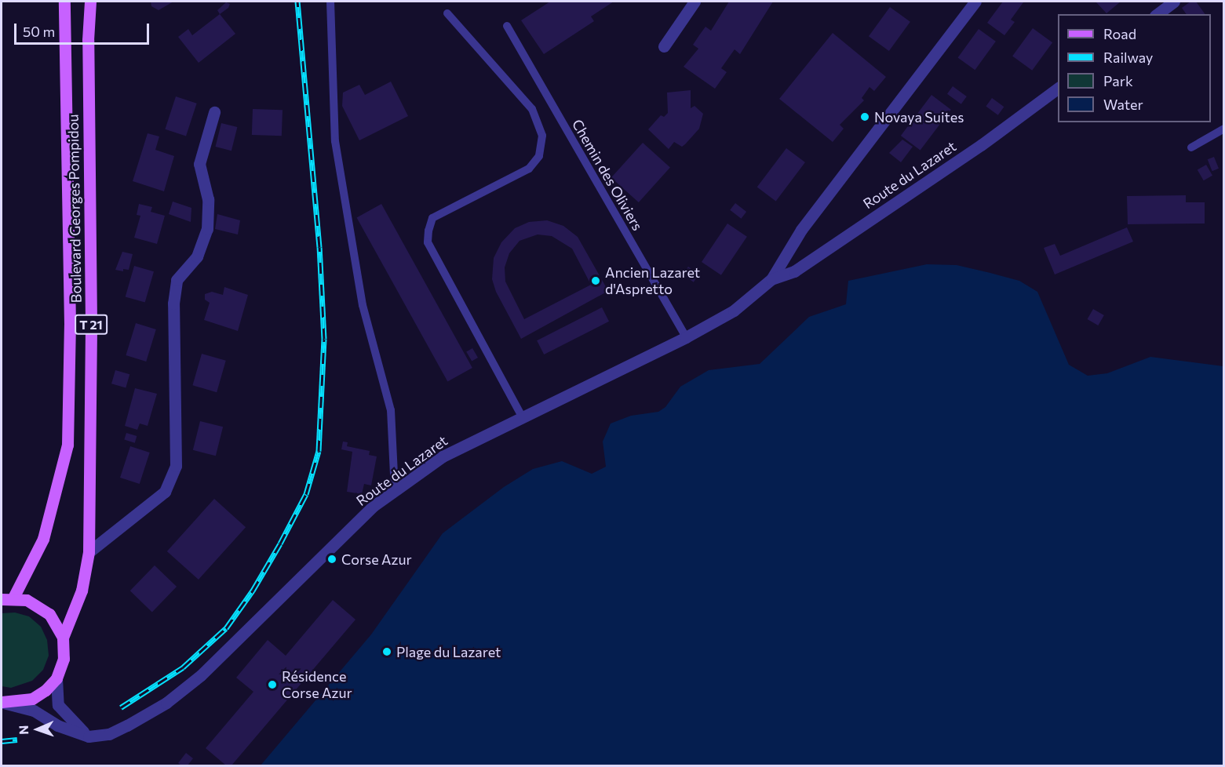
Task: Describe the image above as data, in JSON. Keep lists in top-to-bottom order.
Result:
{
  "streets": {
    "main road": ["Boulevard Georges Pompidou", "T 21"],
    "street": ["Route du Lazaret"],
    "lane": ["Chemin des Oliviers"]
  },
  "crossings": [
    ["Chemin des Oliviers", "Route du Lazaret"]
  ],
  "places": [
    "Novaya Suites",
    "Ancien Lazaret d'Aspretto",
    "Corse Azur",
    "Plage du Lazaret",
    "Résidence Corse Azur"
  ],
  "legend": [
    "Road",
    "Railway",
    "Park",
    "Water"
  ],
  "scale_bar": "50 m",
  "north": "left"
}
